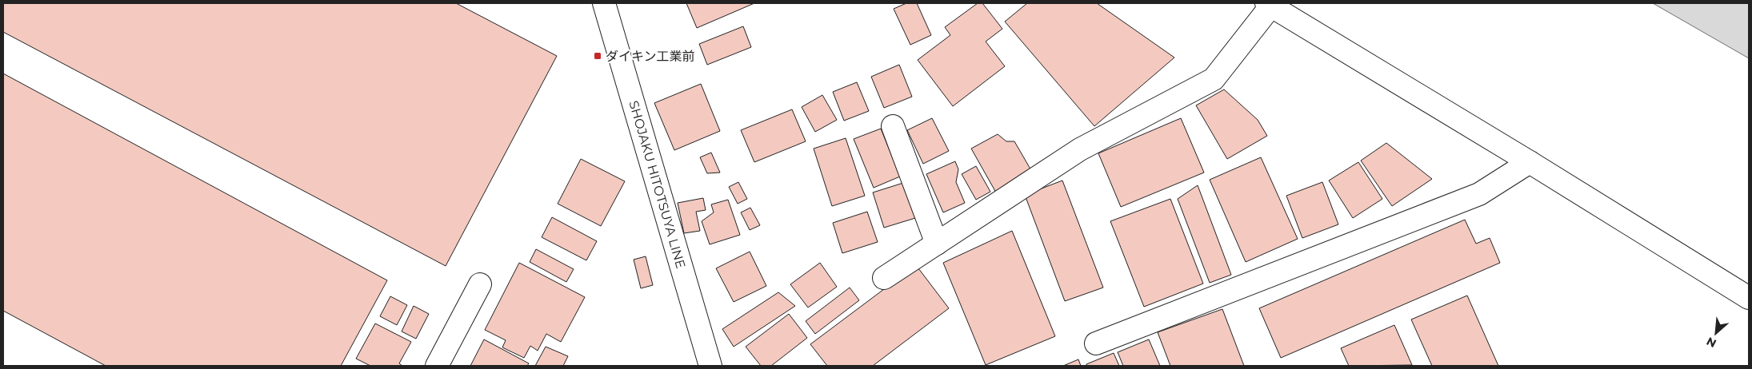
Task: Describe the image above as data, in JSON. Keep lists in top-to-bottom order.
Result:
{
  "streets": {
    "street": ["SHOJAKU HITOTSUYA LINE"]
  },
  "places": {
    "transit": ["ダイキン工業前"]
  },
  "north": "bottom left"
}
